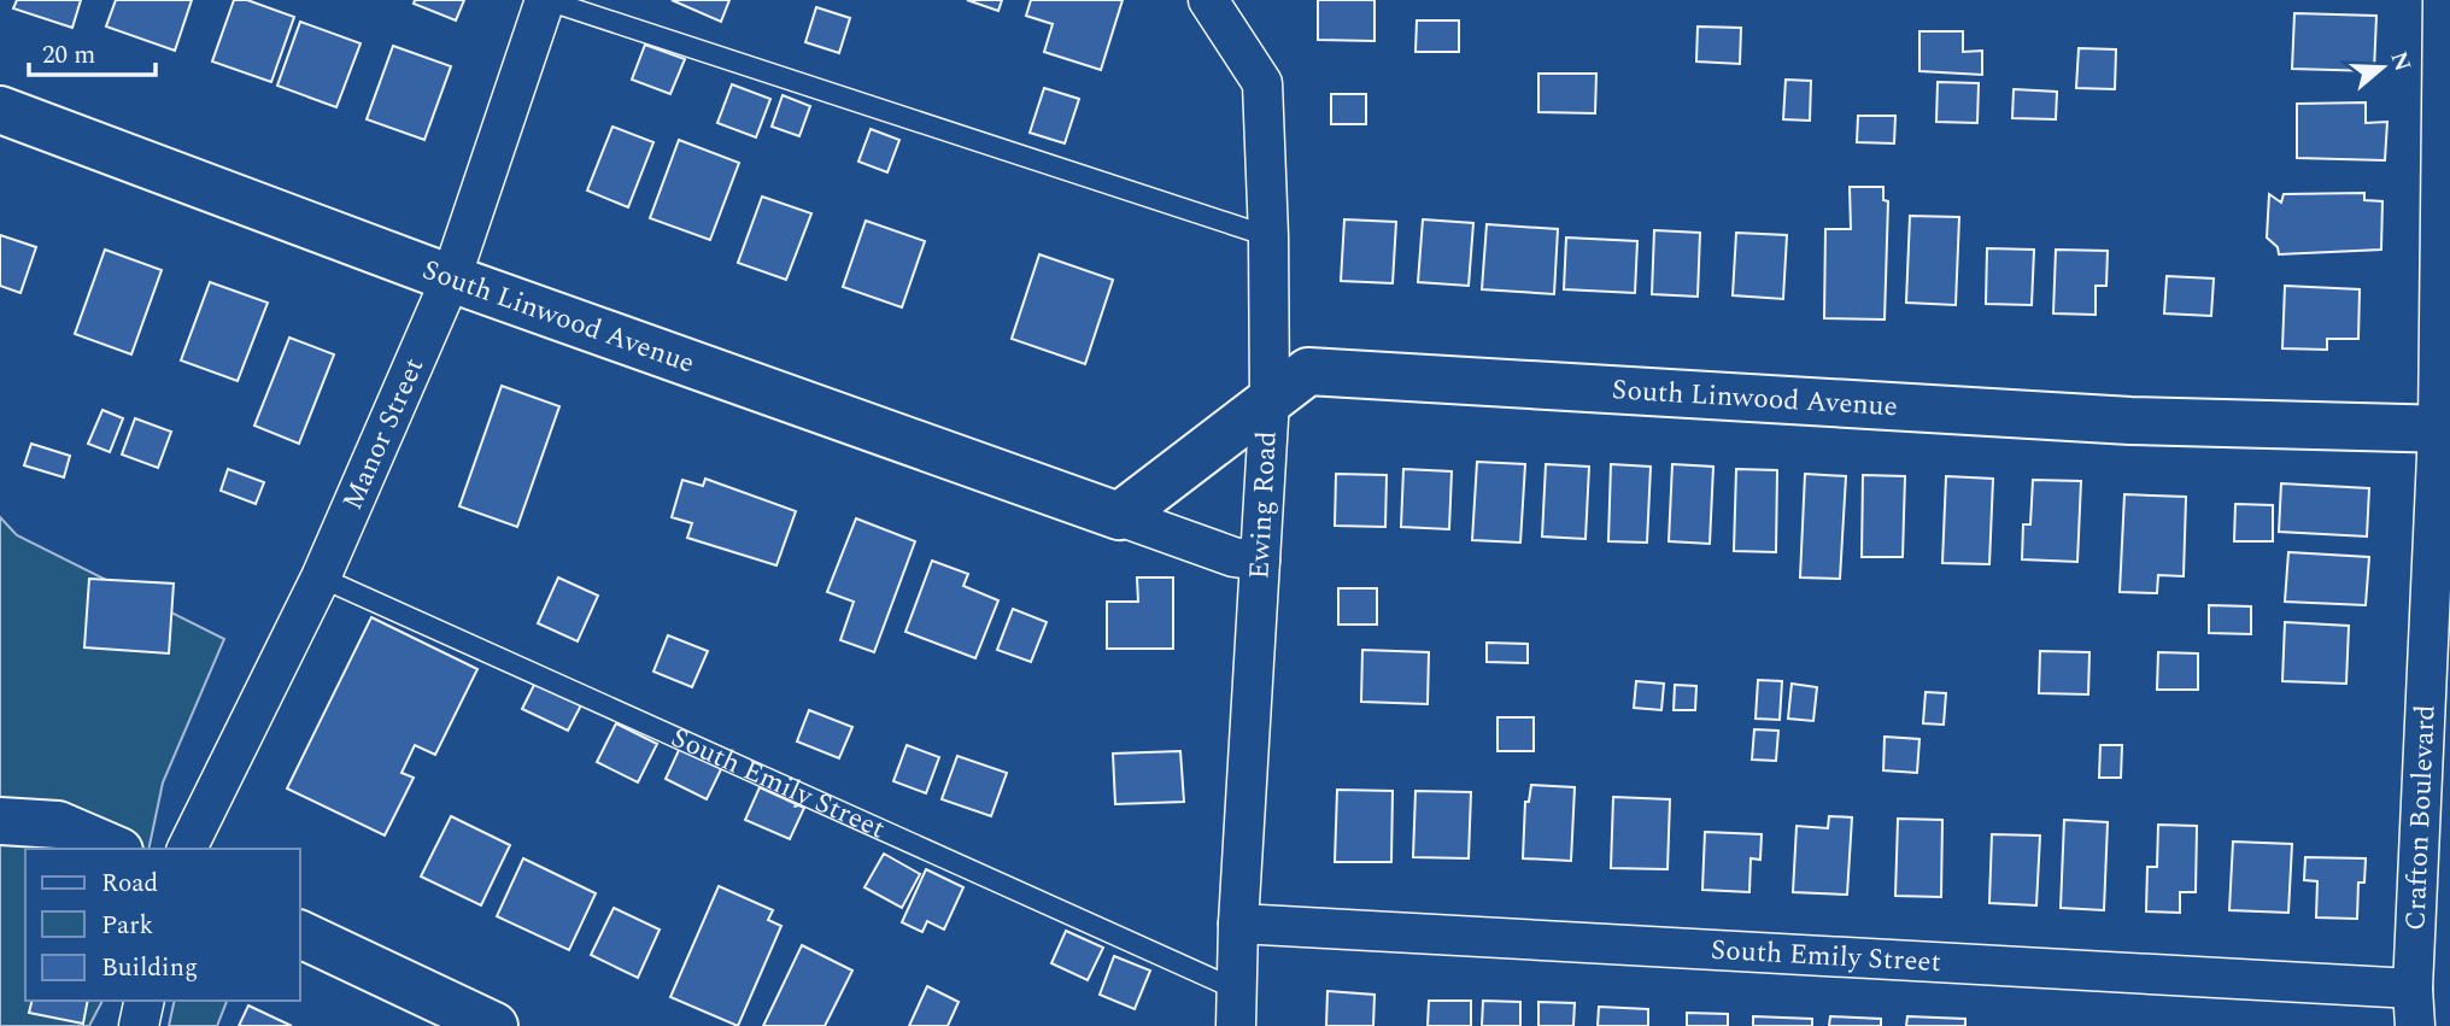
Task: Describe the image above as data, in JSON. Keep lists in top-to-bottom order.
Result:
{
  "streets": {
    "street": [
      "South Linwood Avenue",
      "Manor Street",
      "Ewing Road",
      "South Emily Street",
      "Crafton Boulevard"
    ]
  },
  "crossings": [
    ["South Linwood Avenue", "Manor Street"],
    ["South Linwood Avenue", "Ewing Road"],
    ["South Linwood Avenue", "Crafton Boulevard"],
    ["Manor Street", "South Emily Street"],
    ["Ewing Road", "South Emily Street"],
    ["South Emily Street", "Crafton Boulevard"]
  ],
  "legend": ["Road", "Park", "Building"],
  "scale_bar": "20 m",
  "north": "right"
}
